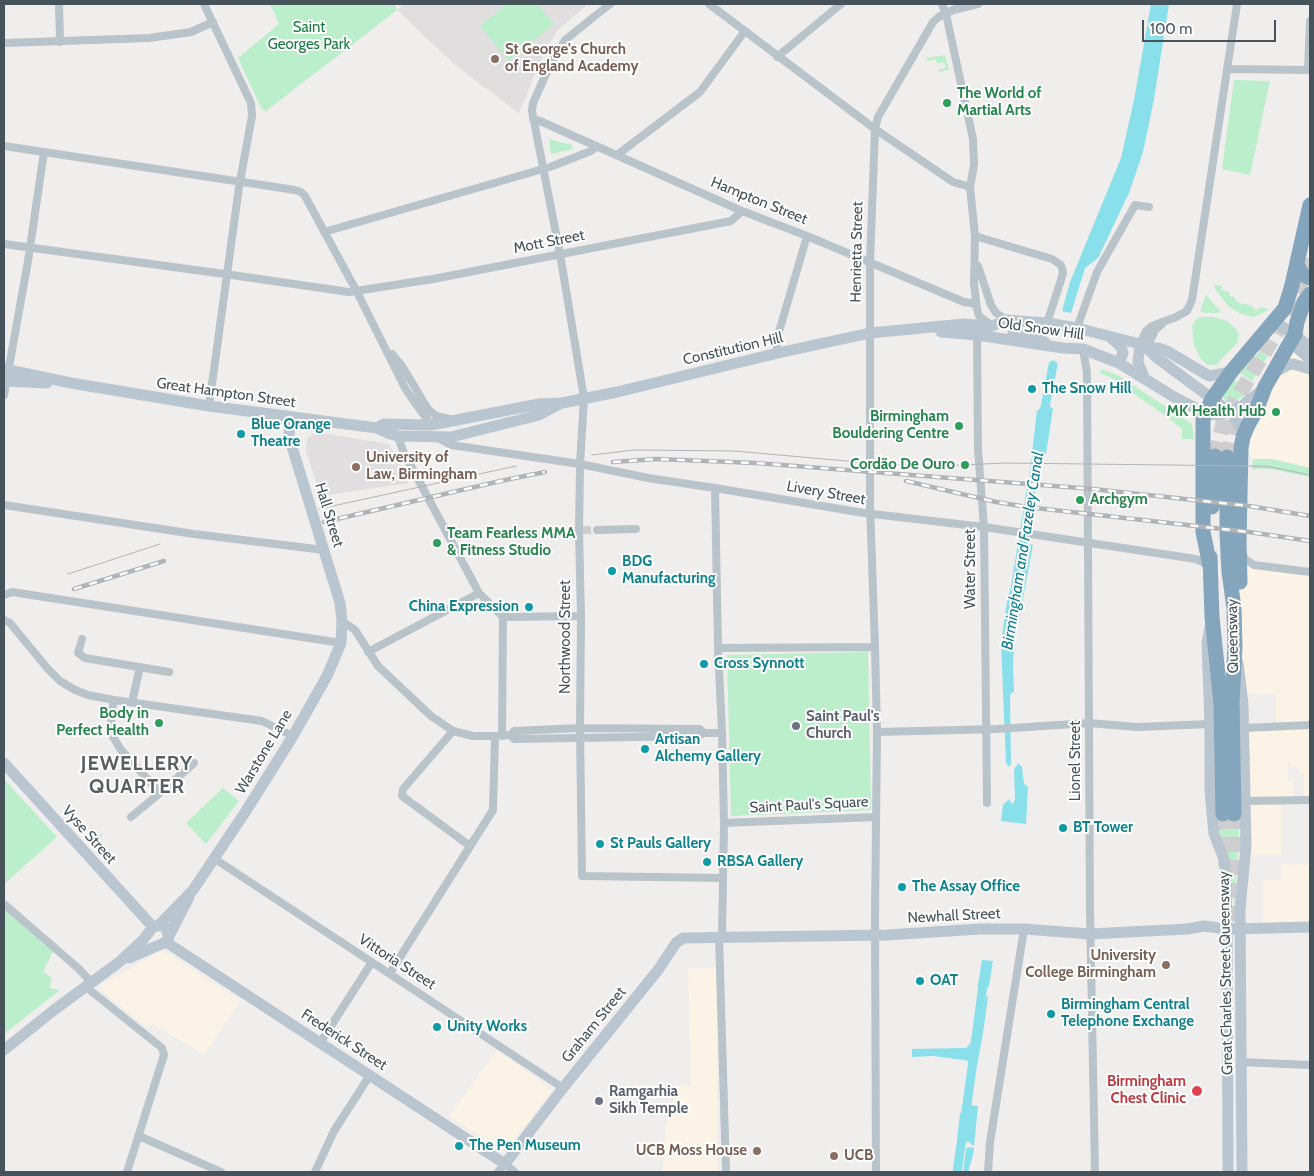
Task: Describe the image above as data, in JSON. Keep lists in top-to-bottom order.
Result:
{
  "streets": {
    "highway": ["Queensway", "Great Charles Street Queensway"],
    "main road": [
      "Old Snow Hill",
      "Constitution Hill",
      "Great Hampton Street",
      "Hall Street",
      "Warstone Lane",
      "Vyse Street",
      "Newhall Street",
      "Graham Street",
      "Frederick Street"
    ],
    "street": [
      "Hampton Street",
      "Mott Street",
      "Henrietta Street",
      "Livery Street",
      "Water Street",
      "Northwood Street",
      "Lionel Street",
      "Saint Paul's Square",
      "Vittoria Street"
    ]
  },
  "crossings": [
    ["Hampton Street", "Mott Street"],
    ["Hampton Street", "Henrietta Street"],
    ["Hampton Street", "Northwood Street"],
    ["Mott Street", "Northwood Street"],
    ["Henrietta Street", "Constitution Hill"],
    ["Henrietta Street", "Livery Street"],
    ["Henrietta Street", "Saint Paul's Square"],
    ["Old Snow Hill", "Constitution Hill"],
    ["Old Snow Hill", "Water Street"],
    ["Old Snow Hill", "Lionel Street"],
    ["Constitution Hill", "Great Hampton Street"],
    ["Constitution Hill", "Livery Street"],
    ["Constitution Hill", "Water Street"],
    ["Constitution Hill", "Northwood Street"],
    ["Great Hampton Street", "Livery Street"],
    ["Great Hampton Street", "Hall Street"],
    ["Livery Street", "Water Street"],
    ["Livery Street", "Queensway"],
    ["Livery Street", "Northwood Street"],
    ["Livery Street", "Lionel Street"],
    ["Livery Street", "Great Charles Street Queensway"],
    ["Hall Street", "Warstone Lane"],
    ["Queensway", "Great Charles Street Queensway"],
    ["Warstone Lane", "Vyse Street"],
    ["Warstone Lane", "Vittoria Street"],
    ["Warstone Lane", "Frederick Street"],
    ["Lionel Street", "Newhall Street"],
    ["Vyse Street", "Frederick Street"],
    ["Newhall Street", "Great Charles Street Queensway"],
    ["Newhall Street", "Graham Street"],
    ["Vittoria Street", "Graham Street"],
    ["Graham Street", "Frederick Street"]
  ],
  "districts": ["JEWELLERY QUARTER"],
  "water": ["Birmingham and Fazeley Canal"],
  "parks": ["Saint Georges Park"],
  "places": [
    "St George's Church of England Academy",
    "The World of Martial Arts",
    "The Snow Hill",
    "MK Health Hub",
    "Birmingham Bouldering Centre",
    "Blue Orange Theatre",
    "Cordão De Ouro",
    "University of Law, Birmingham",
    "Archgym",
    "Team Fearless MMA & Fitness Studio",
    "BDG Manufacturing",
    "China Expression",
    "Cross Synnott",
    "Body in Perfect Health",
    "Saint Paul's Church",
    "Artisan Alchemy Gallery",
    "BT Tower",
    "St Pauls Gallery",
    "RBSA Gallery",
    "The Assay Office",
    "University College Birmingham",
    "OAT",
    "Birmingham Central Telephone Exchange",
    "Unity Works",
    "Birmingham Chest Clinic",
    "Ramgarhia Sikh Temple",
    "The Pen Museum",
    "UCB Moss House",
    "UCB"
  ],
  "scale_bar": "100 m"
}
